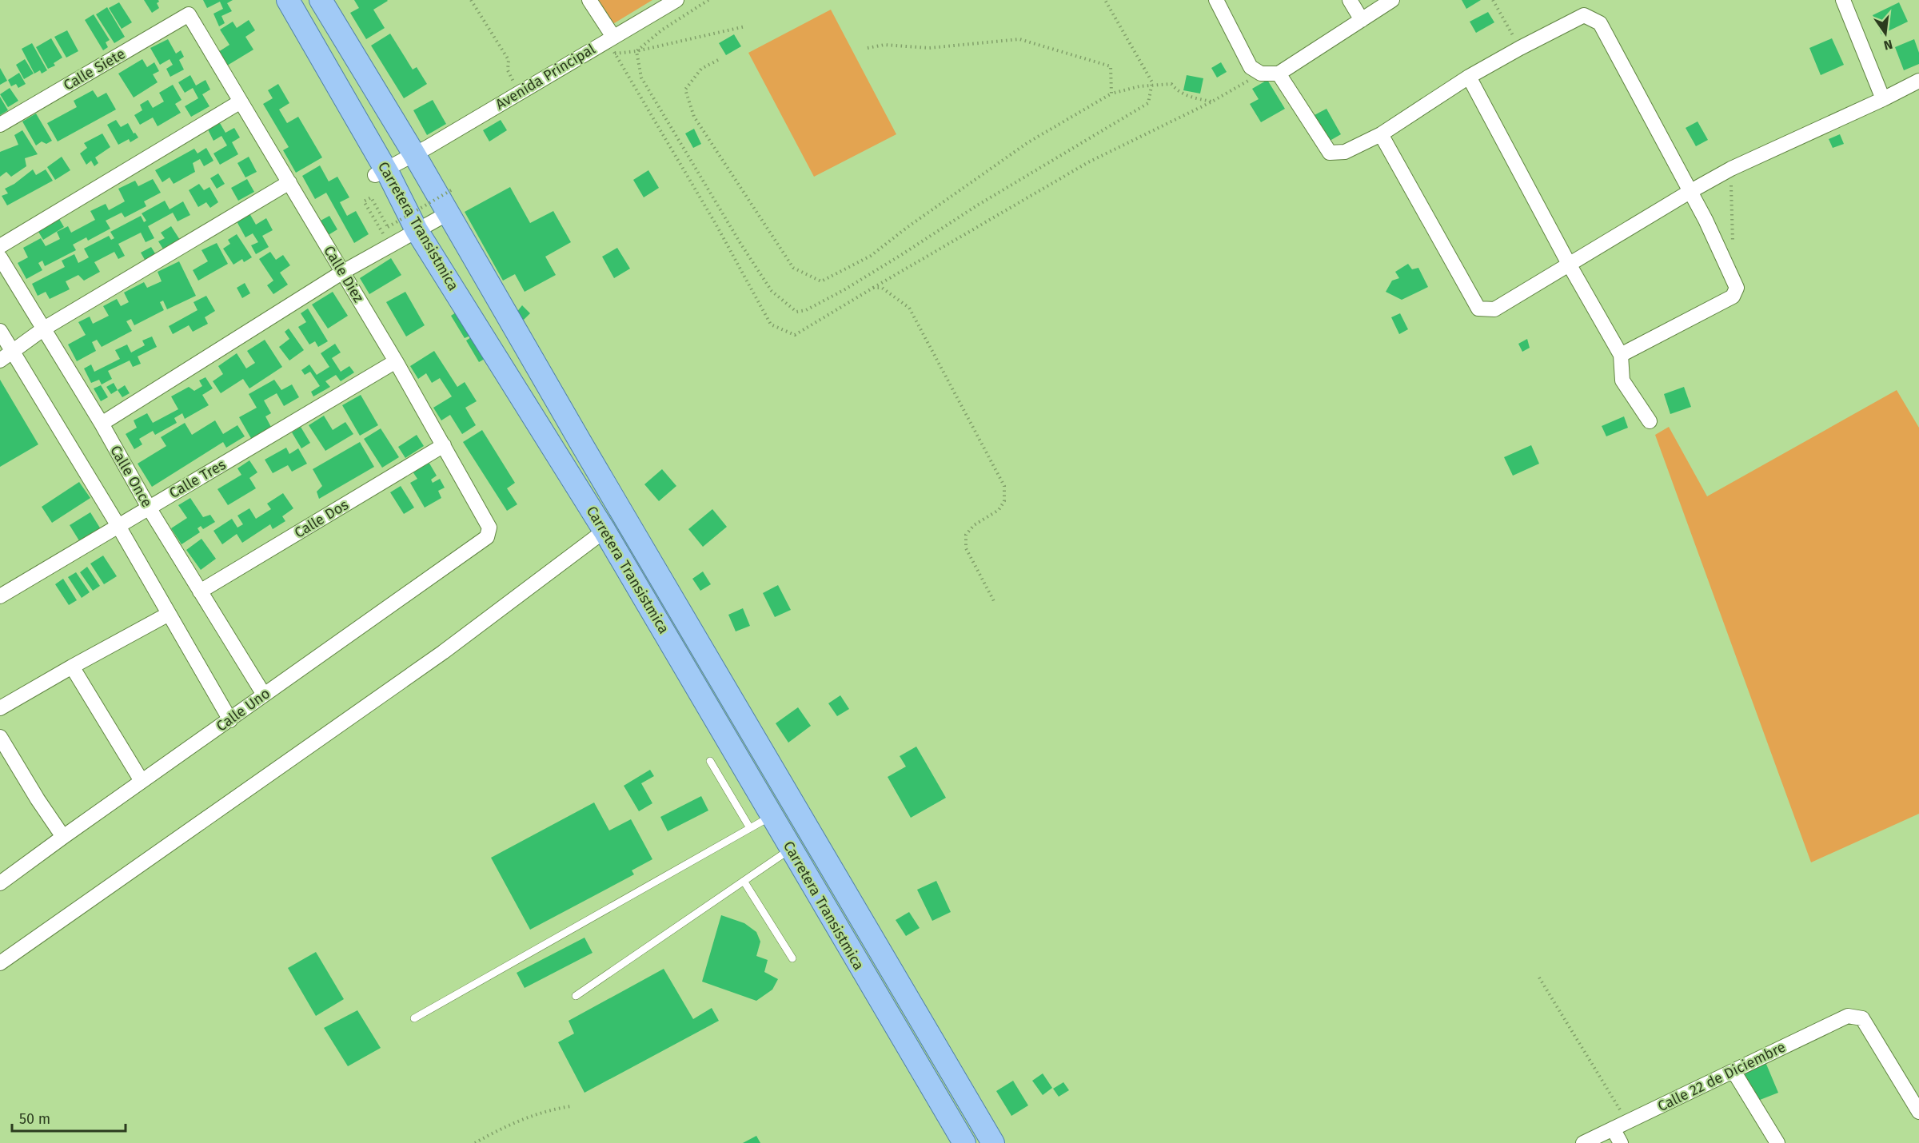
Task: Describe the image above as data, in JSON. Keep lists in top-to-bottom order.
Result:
{
  "streets": {
    "main road": ["Carretera Transistmica"],
    "street": [
      "Calle Siete",
      "Avenida Principal",
      "Calle Diez",
      "Calle Once",
      "Calle Tres",
      "Calle Dos",
      "Calle Uno",
      "Calle 22 de Diciembre"
    ]
  },
  "crossings": [
    ["Calle Siete", "Calle Diez"],
    ["Avenida Principal", "Carretera Transistmica"],
    ["Calle Diez", "Calle Tres"],
    ["Calle Diez", "Calle Dos"],
    ["Calle Diez", "Calle Uno"],
    ["Calle Once", "Calle Tres"],
    ["Calle Once", "Calle Dos"],
    ["Calle Once", "Calle Uno"]
  ],
  "scale_bar": "50 m",
  "north": "bottom"
}
